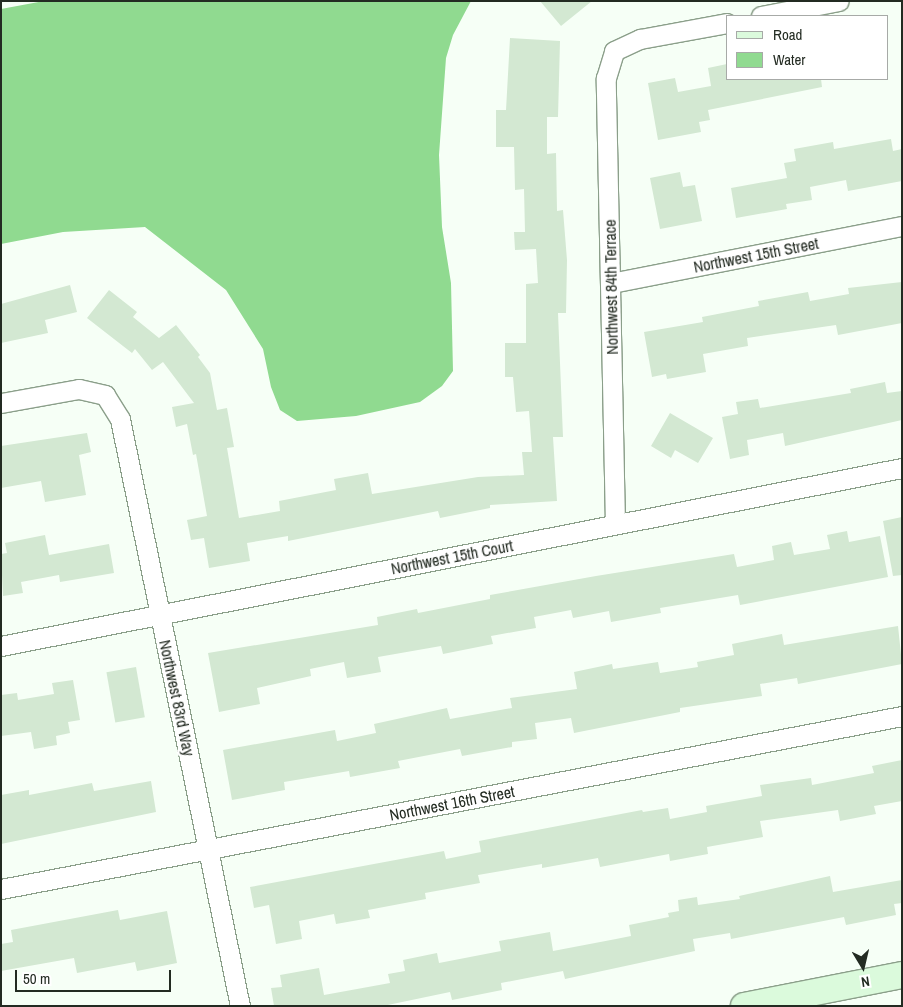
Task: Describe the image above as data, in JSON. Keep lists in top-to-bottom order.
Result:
{
  "streets": {
    "street": [
      "Northwest 15th Street",
      "Northwest 84th Terrace",
      "Northwest 15th Court",
      "Northwest 83rd Way",
      "Northwest 16th Street"
    ]
  },
  "crossings": [
    ["Northwest 15th Street", "Northwest 84th Terrace"],
    ["Northwest 84th Terrace", "Northwest 15th Court"],
    ["Northwest 15th Court", "Northwest 83rd Way"],
    ["Northwest 83rd Way", "Northwest 16th Street"]
  ],
  "legend": ["Road", "Water"],
  "scale_bar": "50 m",
  "north": "bottom"
}
